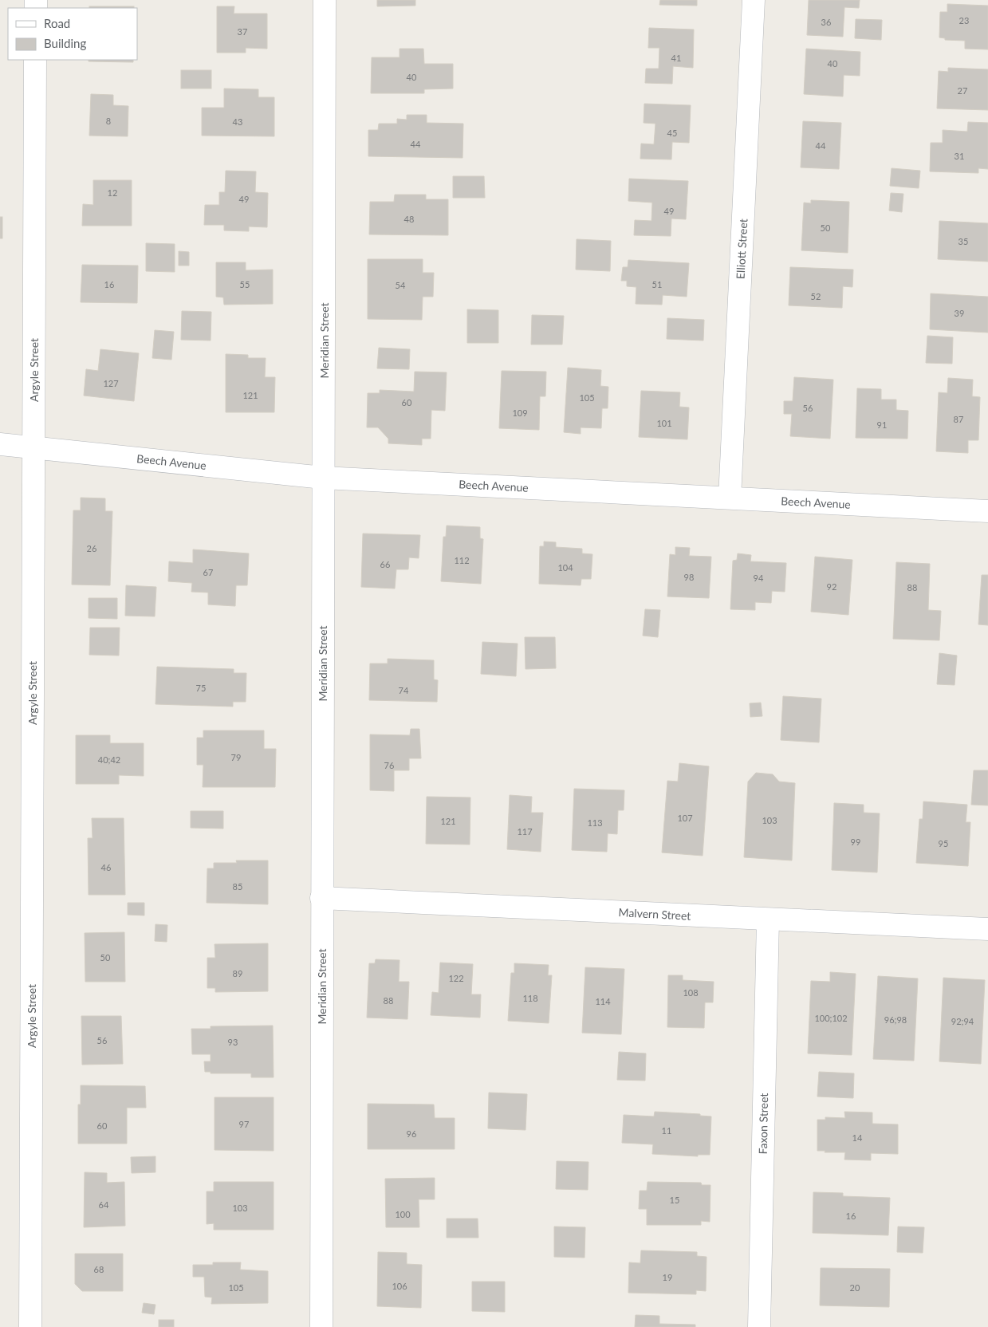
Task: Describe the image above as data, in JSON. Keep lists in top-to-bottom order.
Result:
{
  "streets": {
    "street": [
      "Elliott Street",
      "Meridian Street",
      "Argyle Street",
      "Beech Avenue",
      "Malvern Street",
      "Faxon Street"
    ]
  },
  "crossings": [
    ["Elliott Street", "Beech Avenue"],
    ["Meridian Street", "Beech Avenue"],
    ["Meridian Street", "Malvern Street"],
    ["Argyle Street", "Beech Avenue"],
    ["Malvern Street", "Faxon Street"]
  ],
  "house_numbers": [
    "23",
    "36",
    "37",
    "41",
    "40",
    "40",
    "27",
    "8",
    "43",
    "45",
    "44",
    "44",
    "31",
    "12",
    "49",
    "49",
    "48",
    "50",
    "35",
    "16",
    "55",
    "51",
    "54",
    "52",
    "39",
    "127",
    "121",
    "105",
    "60",
    "56",
    "109",
    "87",
    "101",
    "91",
    "26",
    "112",
    "66",
    "104",
    "67",
    "98",
    "94",
    "92",
    "88",
    "75",
    "74",
    "79",
    "40;42",
    "76",
    "107",
    "103",
    "121",
    "113",
    "117",
    "99",
    "95",
    "46",
    "85",
    "50",
    "89",
    "122",
    "108",
    "118",
    "88",
    "114",
    "100;102",
    "96;98",
    "92;94",
    "56",
    "93",
    "97",
    "60",
    "11",
    "96",
    "14",
    "15",
    "64",
    "103",
    "100",
    "16",
    "68",
    "19",
    "106",
    "105",
    "20"
  ],
  "legend": ["Road", "Building"]
}
